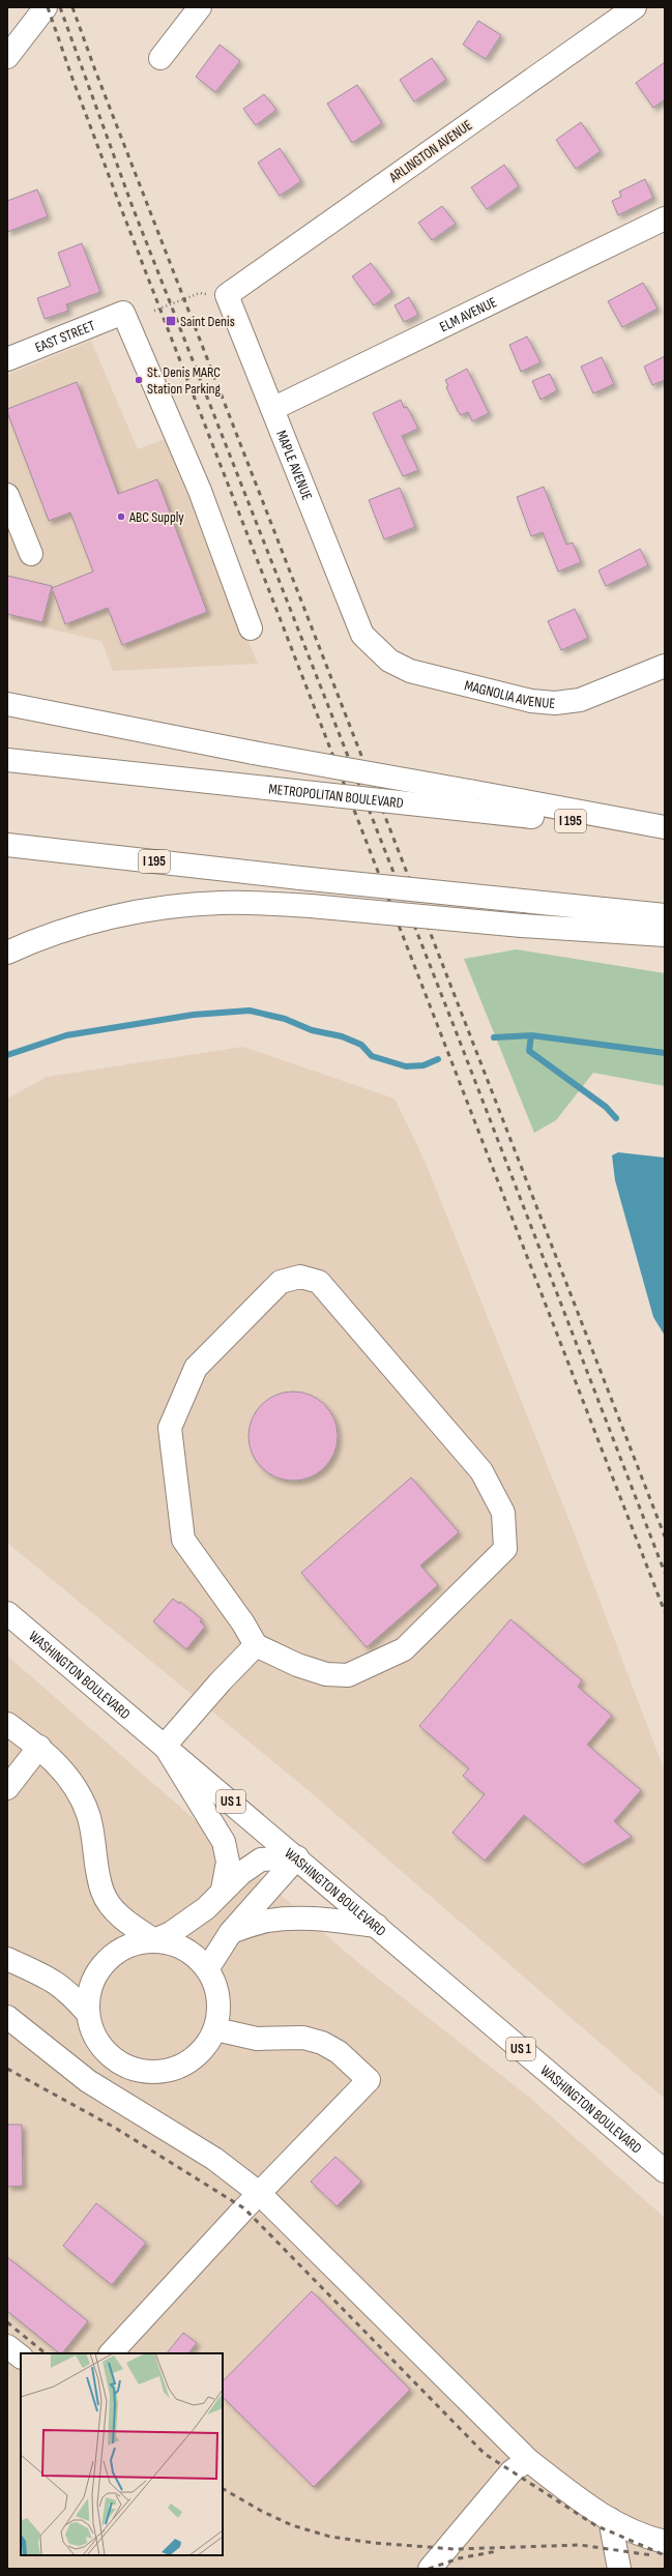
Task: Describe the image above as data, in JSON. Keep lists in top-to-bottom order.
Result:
{
  "streets": {
    "main road": [
      "ARLINGTON AVENUE",
      "ELM AVENUE",
      "EAST STREET",
      "MAPLE AVENUE",
      "MAGNOLIA AVENUE",
      "METROPOLITAN BOULEVARD",
      "I 195",
      "WASHINGTON BOULEVARD",
      "US 1"
    ]
  },
  "crossings": [
    ["ARLINGTON AVENUE", "MAPLE AVENUE"],
    ["ELM AVENUE", "MAPLE AVENUE"],
    ["MAPLE AVENUE", "MAGNOLIA AVENUE"]
  ],
  "places": {
    "transit": ["Saint Denis"],
    "other": ["St. Denis MARC Station Parking", "ABC Supply"]
  }
}
